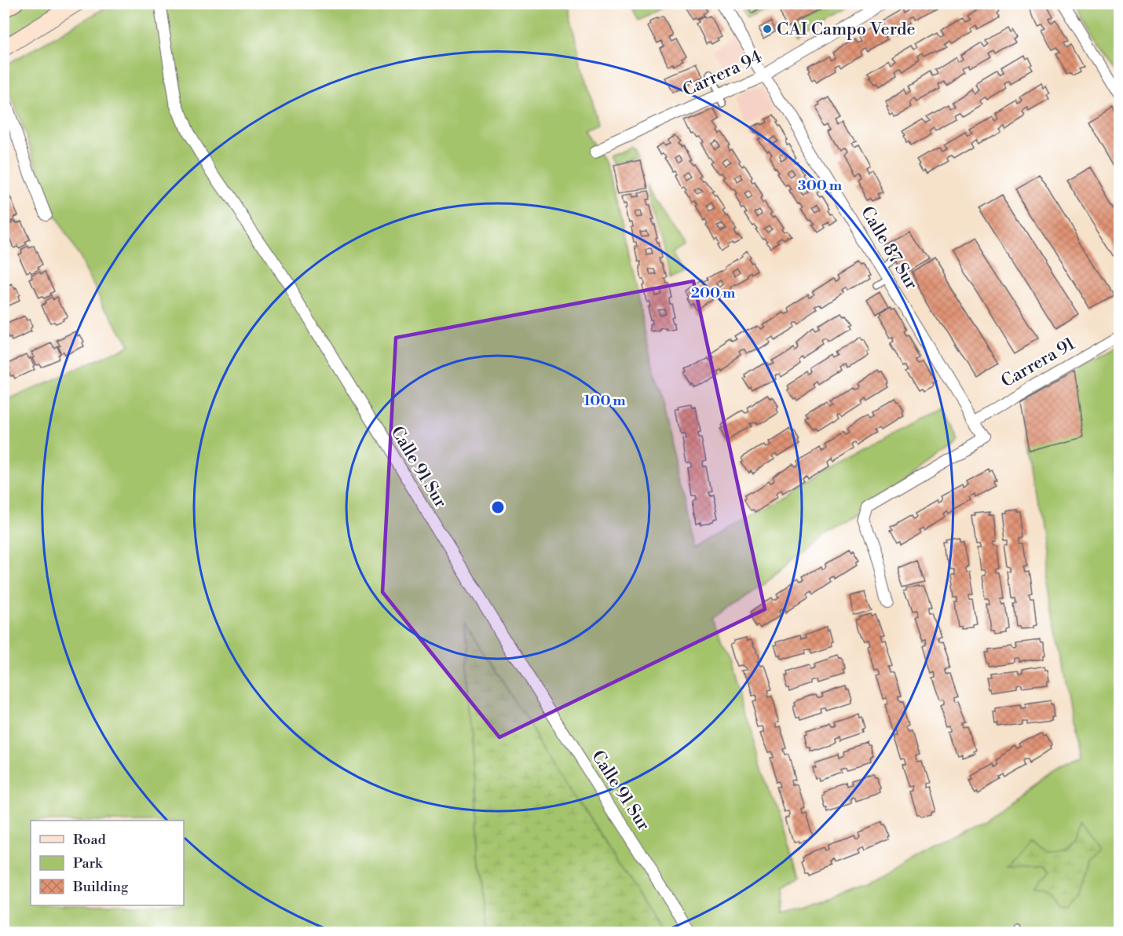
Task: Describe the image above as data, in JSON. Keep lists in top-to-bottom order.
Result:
{
  "streets": {
    "street": [
      "Carrera 94",
      "Calle 87 Sur",
      "Carrera 91",
      "Calle 91 Sur"
    ]
  },
  "crossings": [
    ["Carrera 94", "Calle 87 Sur"],
    ["Calle 87 Sur", "Carrera 91"]
  ],
  "places": ["CAI Campo Verde"],
  "legend": ["Road", "Park", "Building"],
  "rings": ["300 m", "200 m", "100 m"]
}
